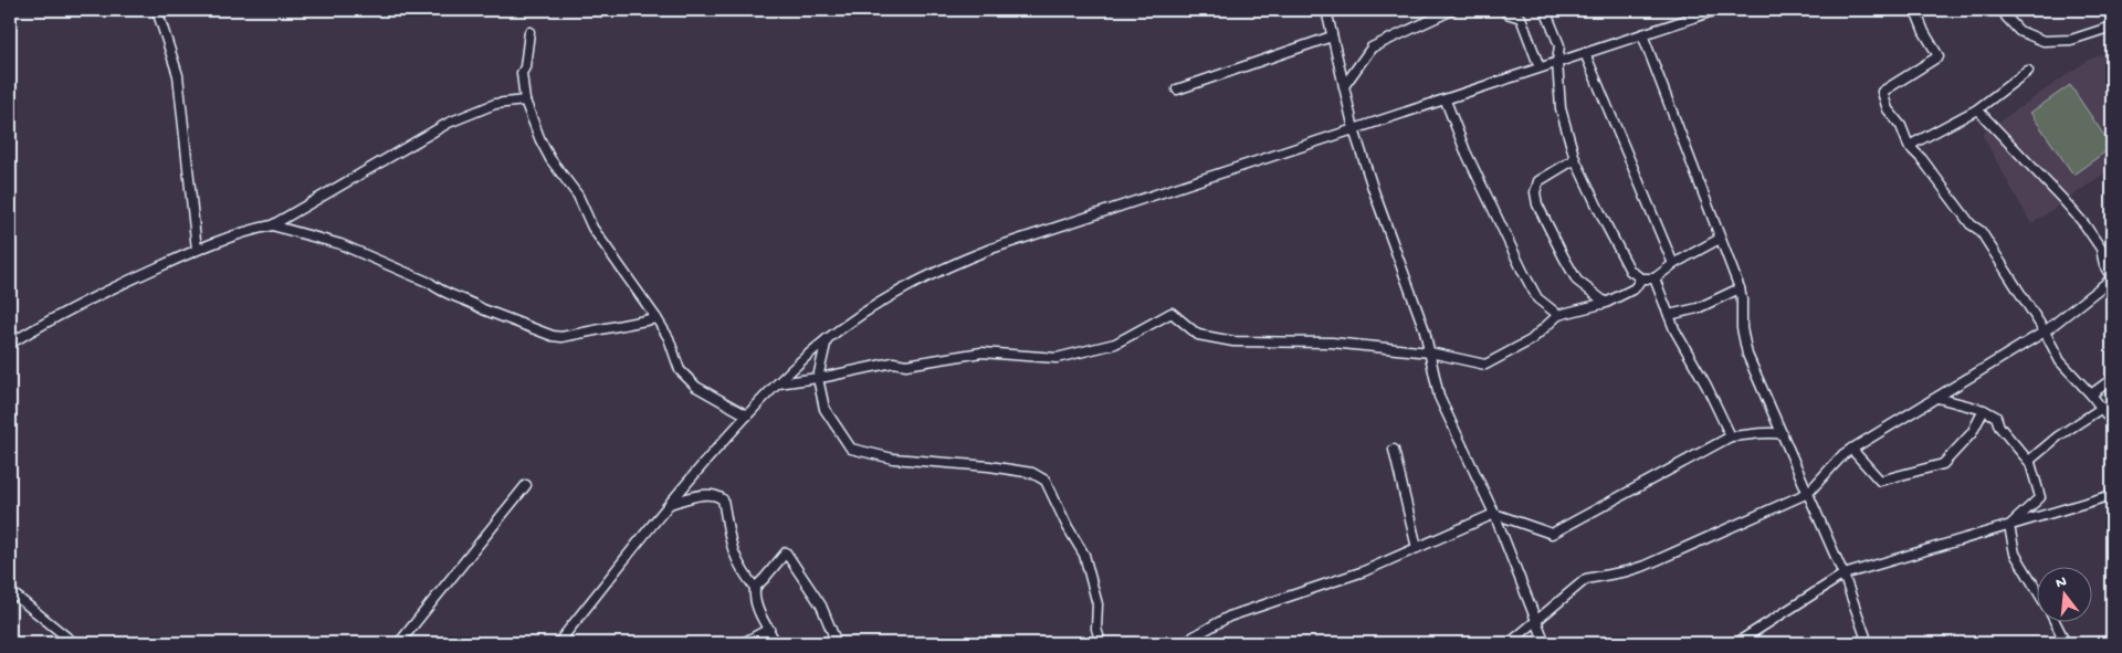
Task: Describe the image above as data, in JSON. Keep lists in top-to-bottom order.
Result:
{
  "north": "top"
}
